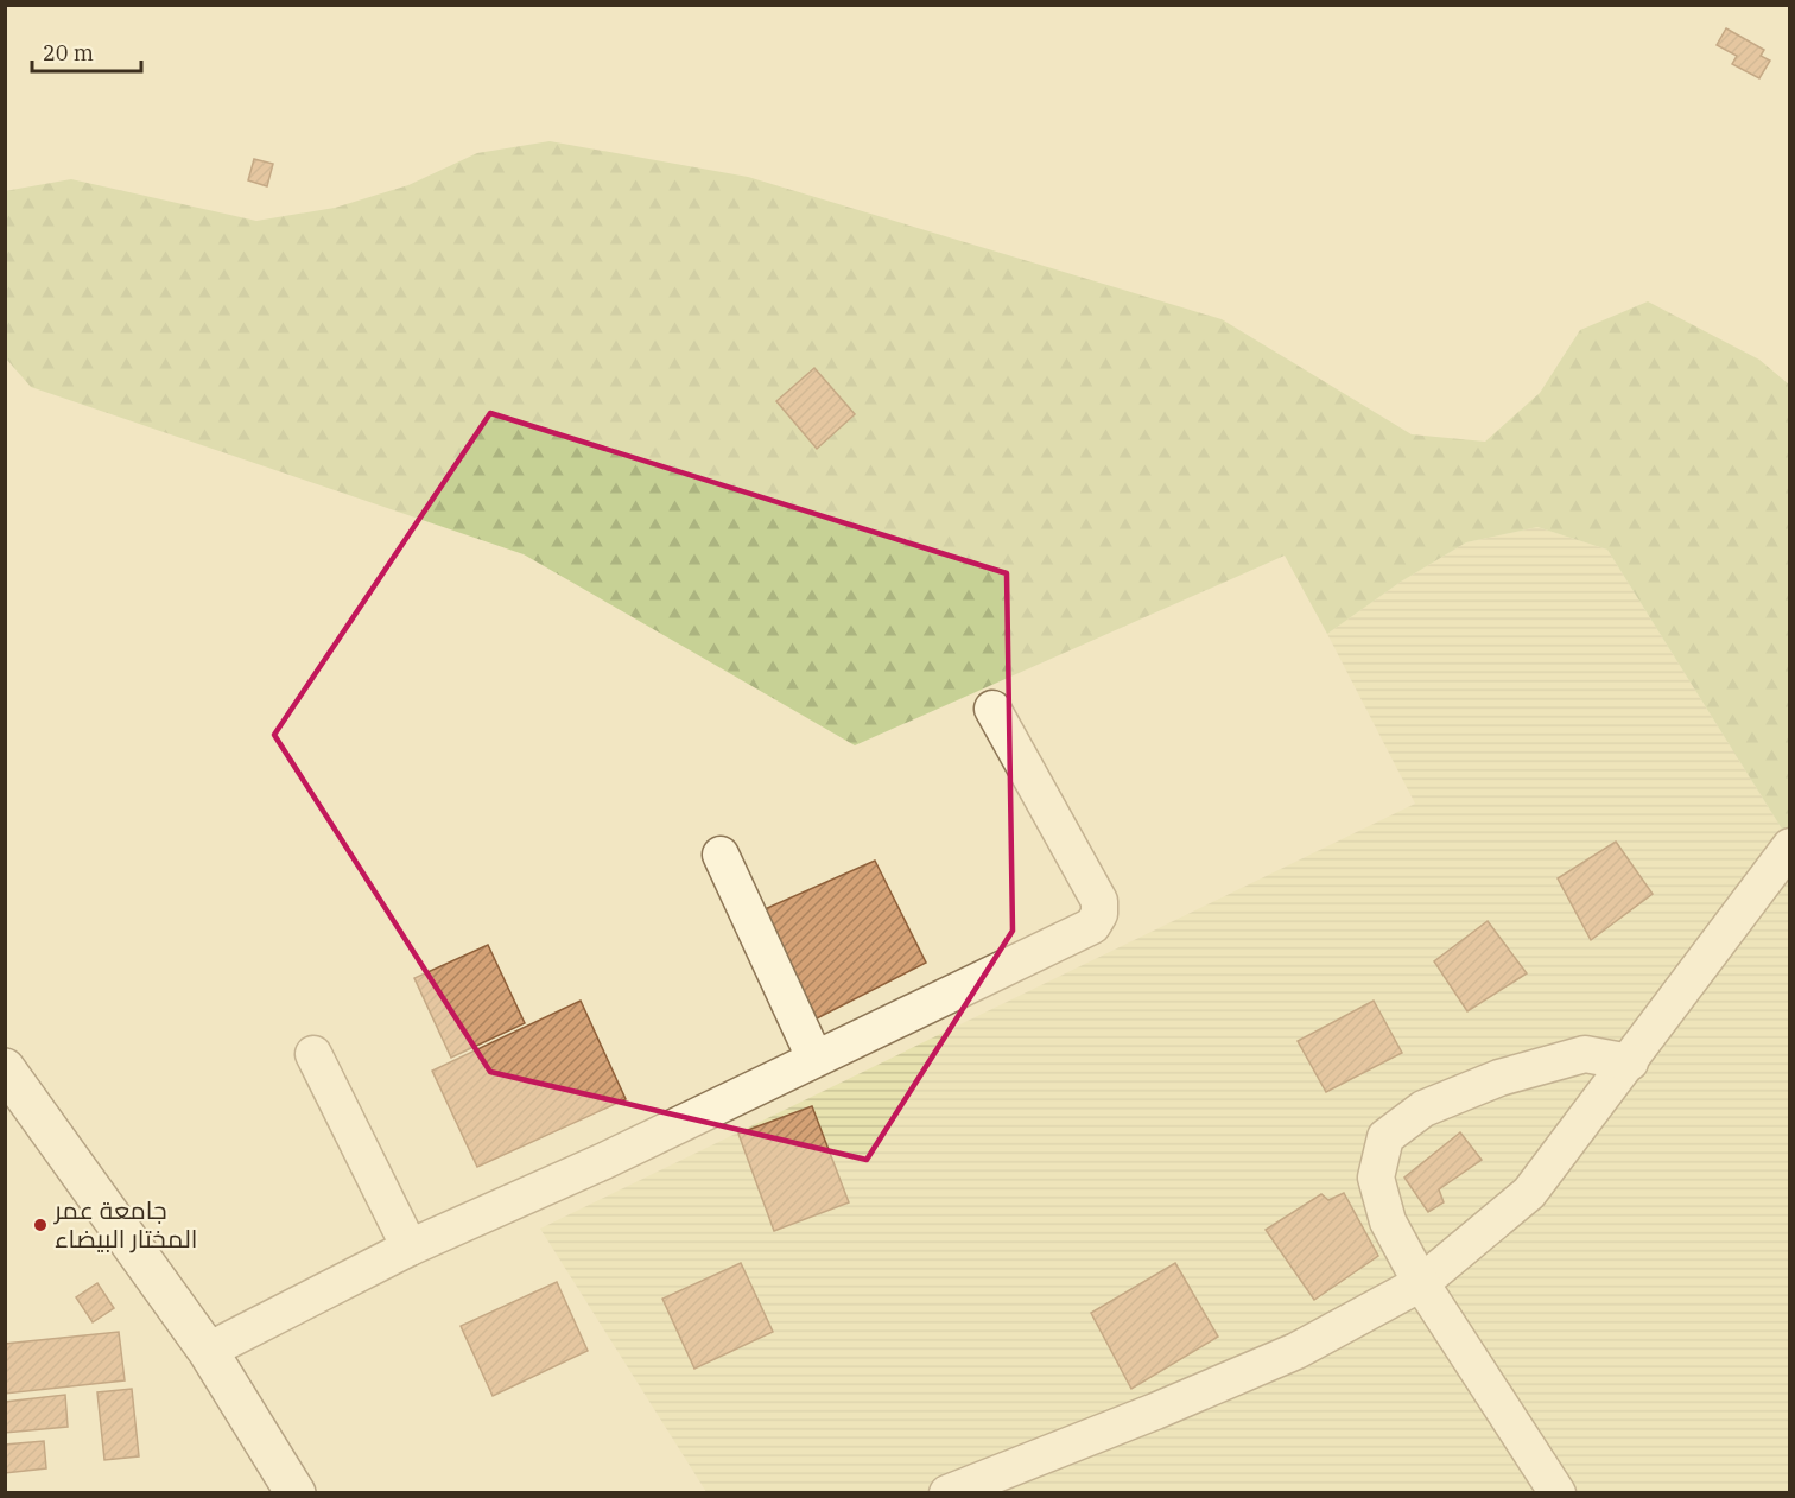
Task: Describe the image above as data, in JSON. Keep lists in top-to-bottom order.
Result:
{
  "places": ["جامعة عمر المختار البيضاء"],
  "scale_bar": "20 m"
}
